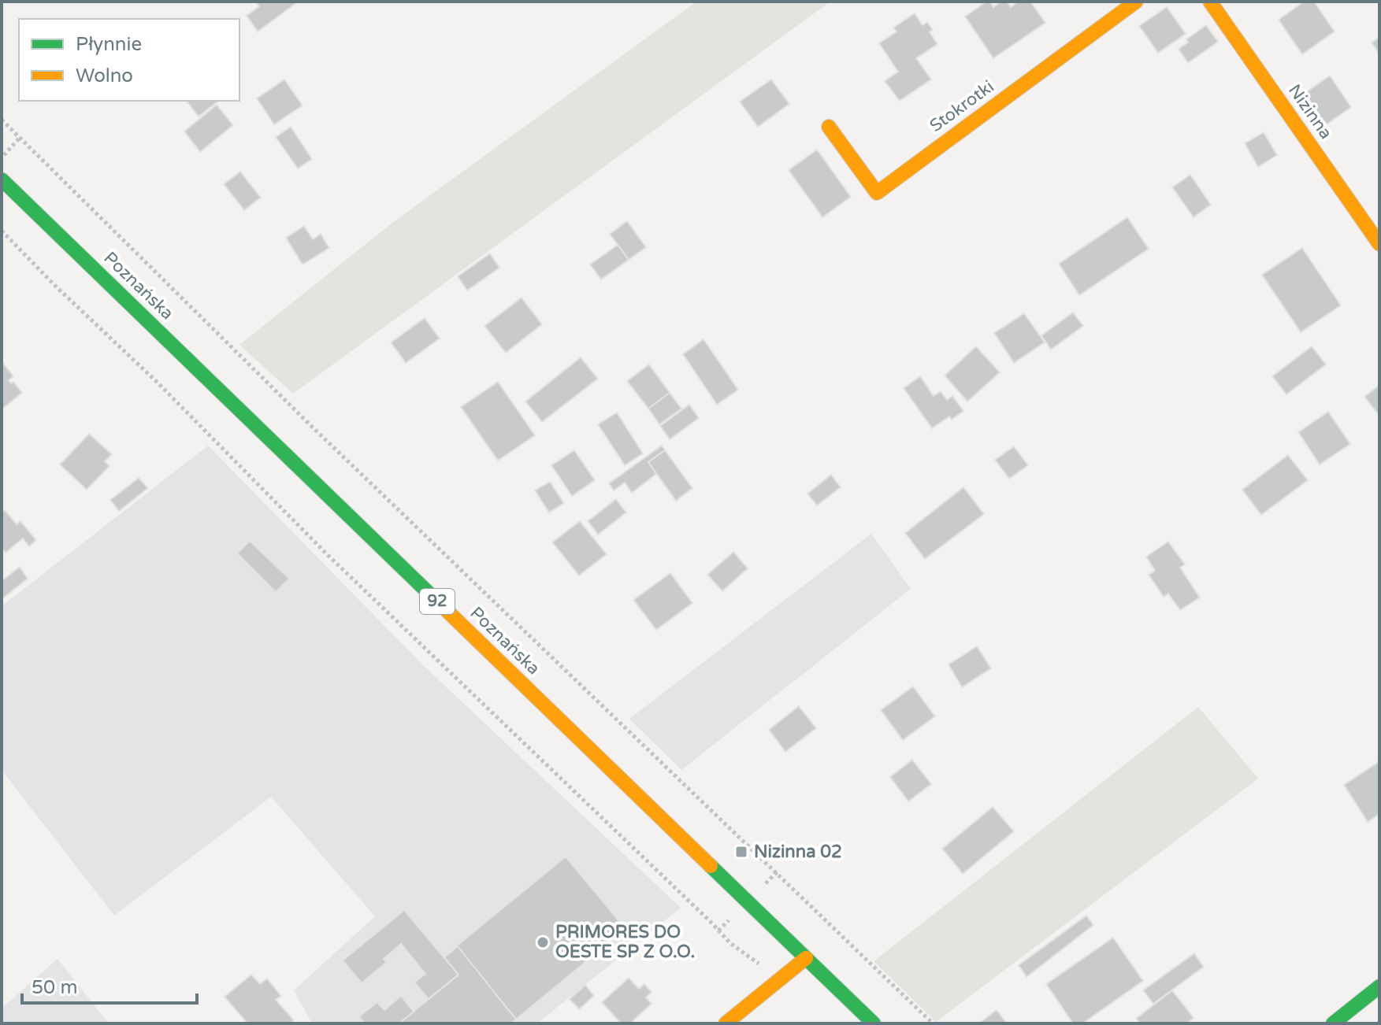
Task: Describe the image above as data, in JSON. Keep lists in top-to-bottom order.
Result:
{
  "streets": {
    "main road": [
      "Stokrotki",
      "Nizinna",
      "Poznańska",
      "92"
    ]
  },
  "places": {
    "transit": ["Nizinna 02"],
    "other": ["PRIMORES DO OESTE SP Z O.O."]
  },
  "legend": ["Płynnie", "Wolno"],
  "scale_bar": "50 m"
}
